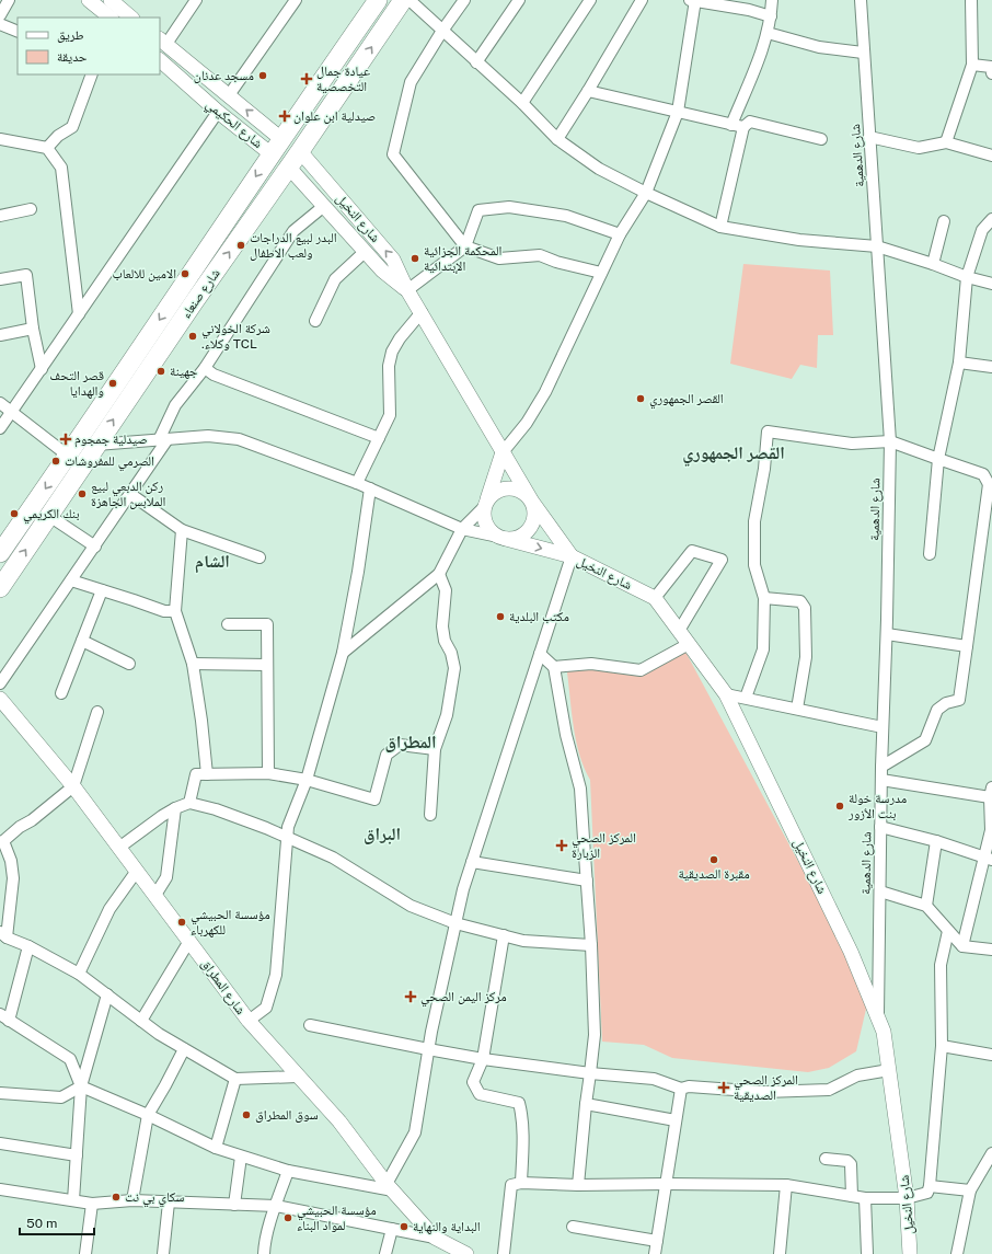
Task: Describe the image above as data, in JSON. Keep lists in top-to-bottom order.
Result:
{
  "streets": {
    "highway": ["شارع صنعاء"],
    "street": [
      "شارع الحكيمي",
      "شارع الدهمية",
      "شارع النخيل",
      "شارع المطراق"
    ]
  },
  "crossings": [
    ["شارع الحكيمي", "شارع صنعاء"],
    ["شارع الدهمية", "شارع النخيل"],
    ["شارع النخيل", "شارع صنعاء"]
  ],
  "districts": [
    "القصر الجمهوري",
    "الشام",
    "المطراق",
    "البراق"
  ],
  "places": {
    "other": [
      "مسجد عدنان",
      "البدر لبيع الدراجات ولعب الاطفال",
      "المحكمة الجزائية الإبتدائية",
      "الامين للالعاب",
      "شركة الخولاني .وكلاء TCL",
      "جهينة",
      "قصر التحف والهدايا",
      "القصر الجمهوري",
      "الصرمي للمفروشات",
      "ركن الدبعي لبيع الملابس الجاهزة",
      "بنك الكريمي",
      "مكتب البلدية",
      "مدرسة خولة بنت الأزور",
      "مقبرة الصديقية",
      "مؤسسة الحبيشي للكهرباء",
      "سوق المطراق",
      "سكاي بي نت",
      "مؤسسة الحبيشي لمواد البناء",
      "البداية والنهاية"
    ],
    "health": [
      "عيادة جمال التخصصية",
      "صيدلية ابن علوان",
      "صيدلية جمجوم",
      "المركز الصحي الزبارة",
      "مركز اليمن الصحي",
      "المركز الصحي الصديقية"
    ]
  },
  "legend": ["طريق", "حديقة"],
  "scale_bar": "50 m"
}
